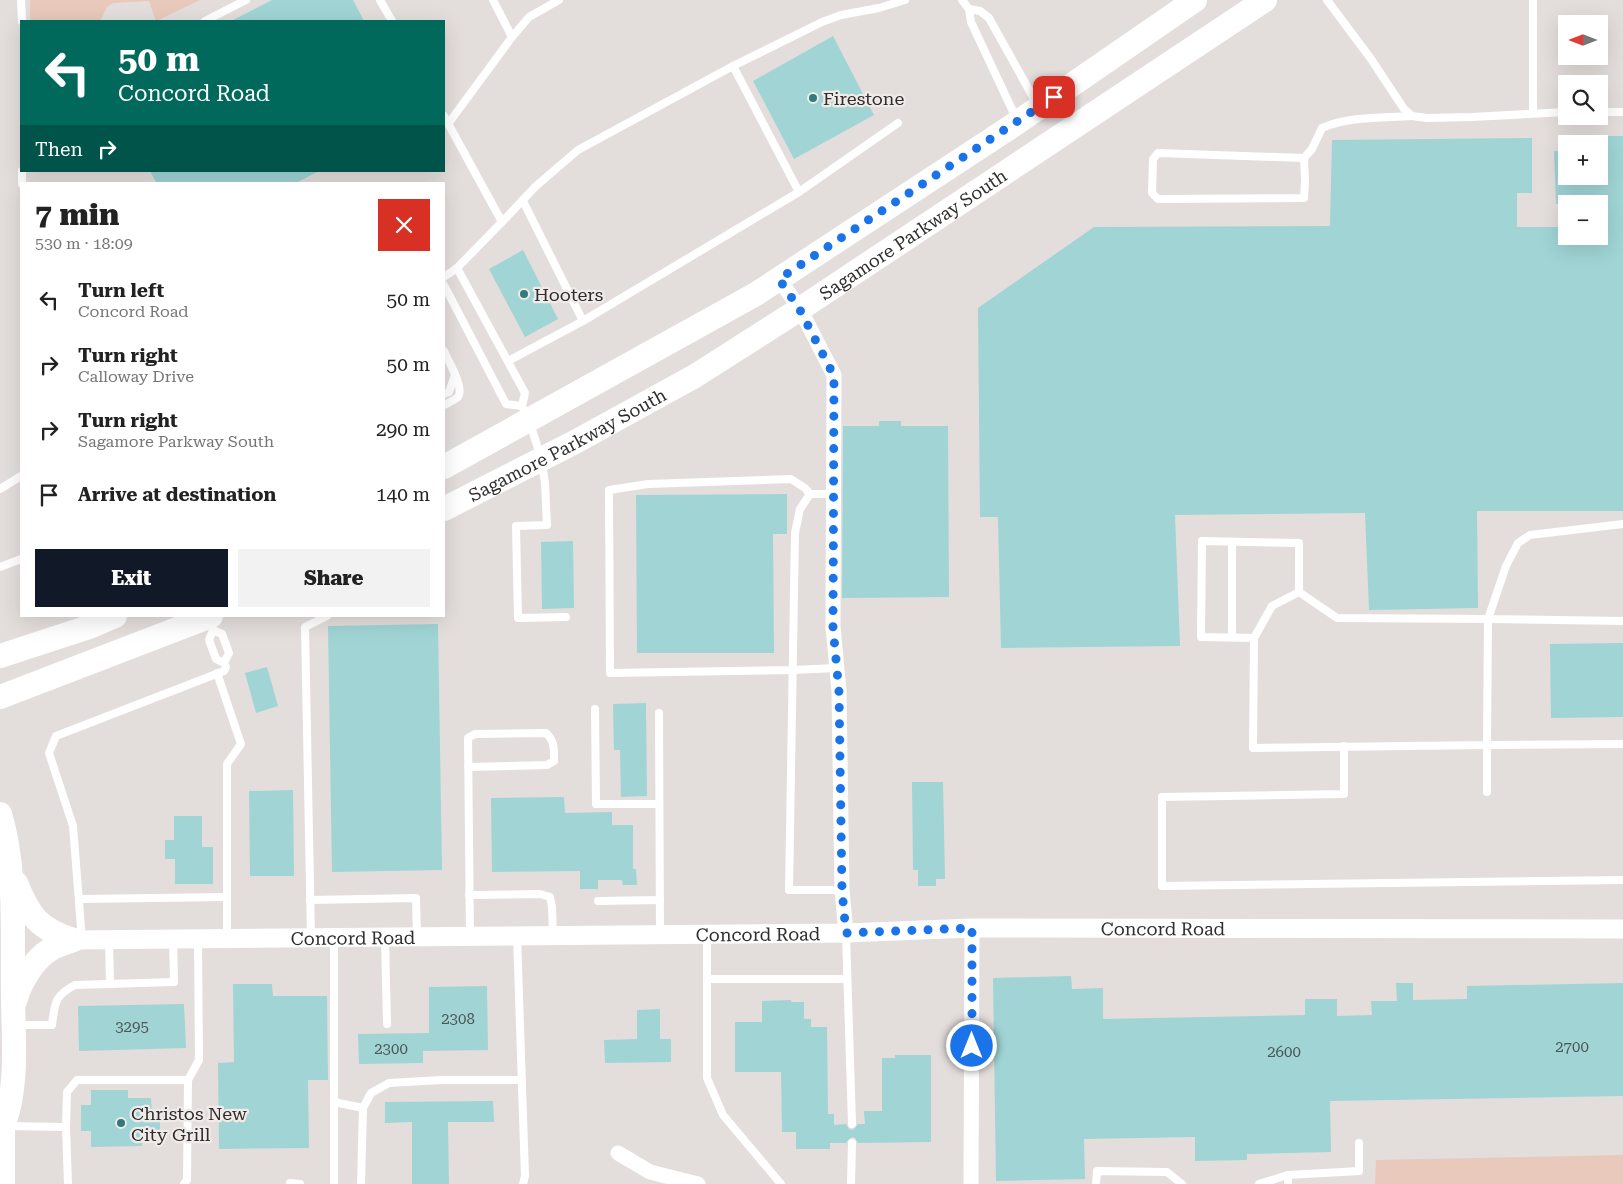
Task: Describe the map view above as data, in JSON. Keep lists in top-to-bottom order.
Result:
{
  "streets": {
    "main road": ["Sagamore Parkway South"],
    "street": ["Concord Road"]
  },
  "places": ["Firestone", "Hooters", "Christos New City Grill"],
  "house_numbers": [
    "2308",
    "3295",
    "2700",
    "2300",
    "2600"
  ],
  "north": "left",
  "page": {
    "map_buttons": ["+", "−"],
    "turn": ["50 m", "Concord Road"],
    "then": "Then",
    "heading": ["7 min", "530 m · 18:09"],
    "list": [
      {
        "name": "Turn left",
        "note": "Concord Road",
        "value": "50 m"
      },
      {
        "name": "Turn right",
        "note": "Calloway Drive",
        "value": "50 m"
      },
      {
        "name": "Turn right",
        "note": "Sagamore Parkway South",
        "value": "290 m"
      },
      {
        "name": "Arrive at destination",
        "value": "140 m"
      }
    ],
    "buttons": ["Exit", "Share"]
  }
}
